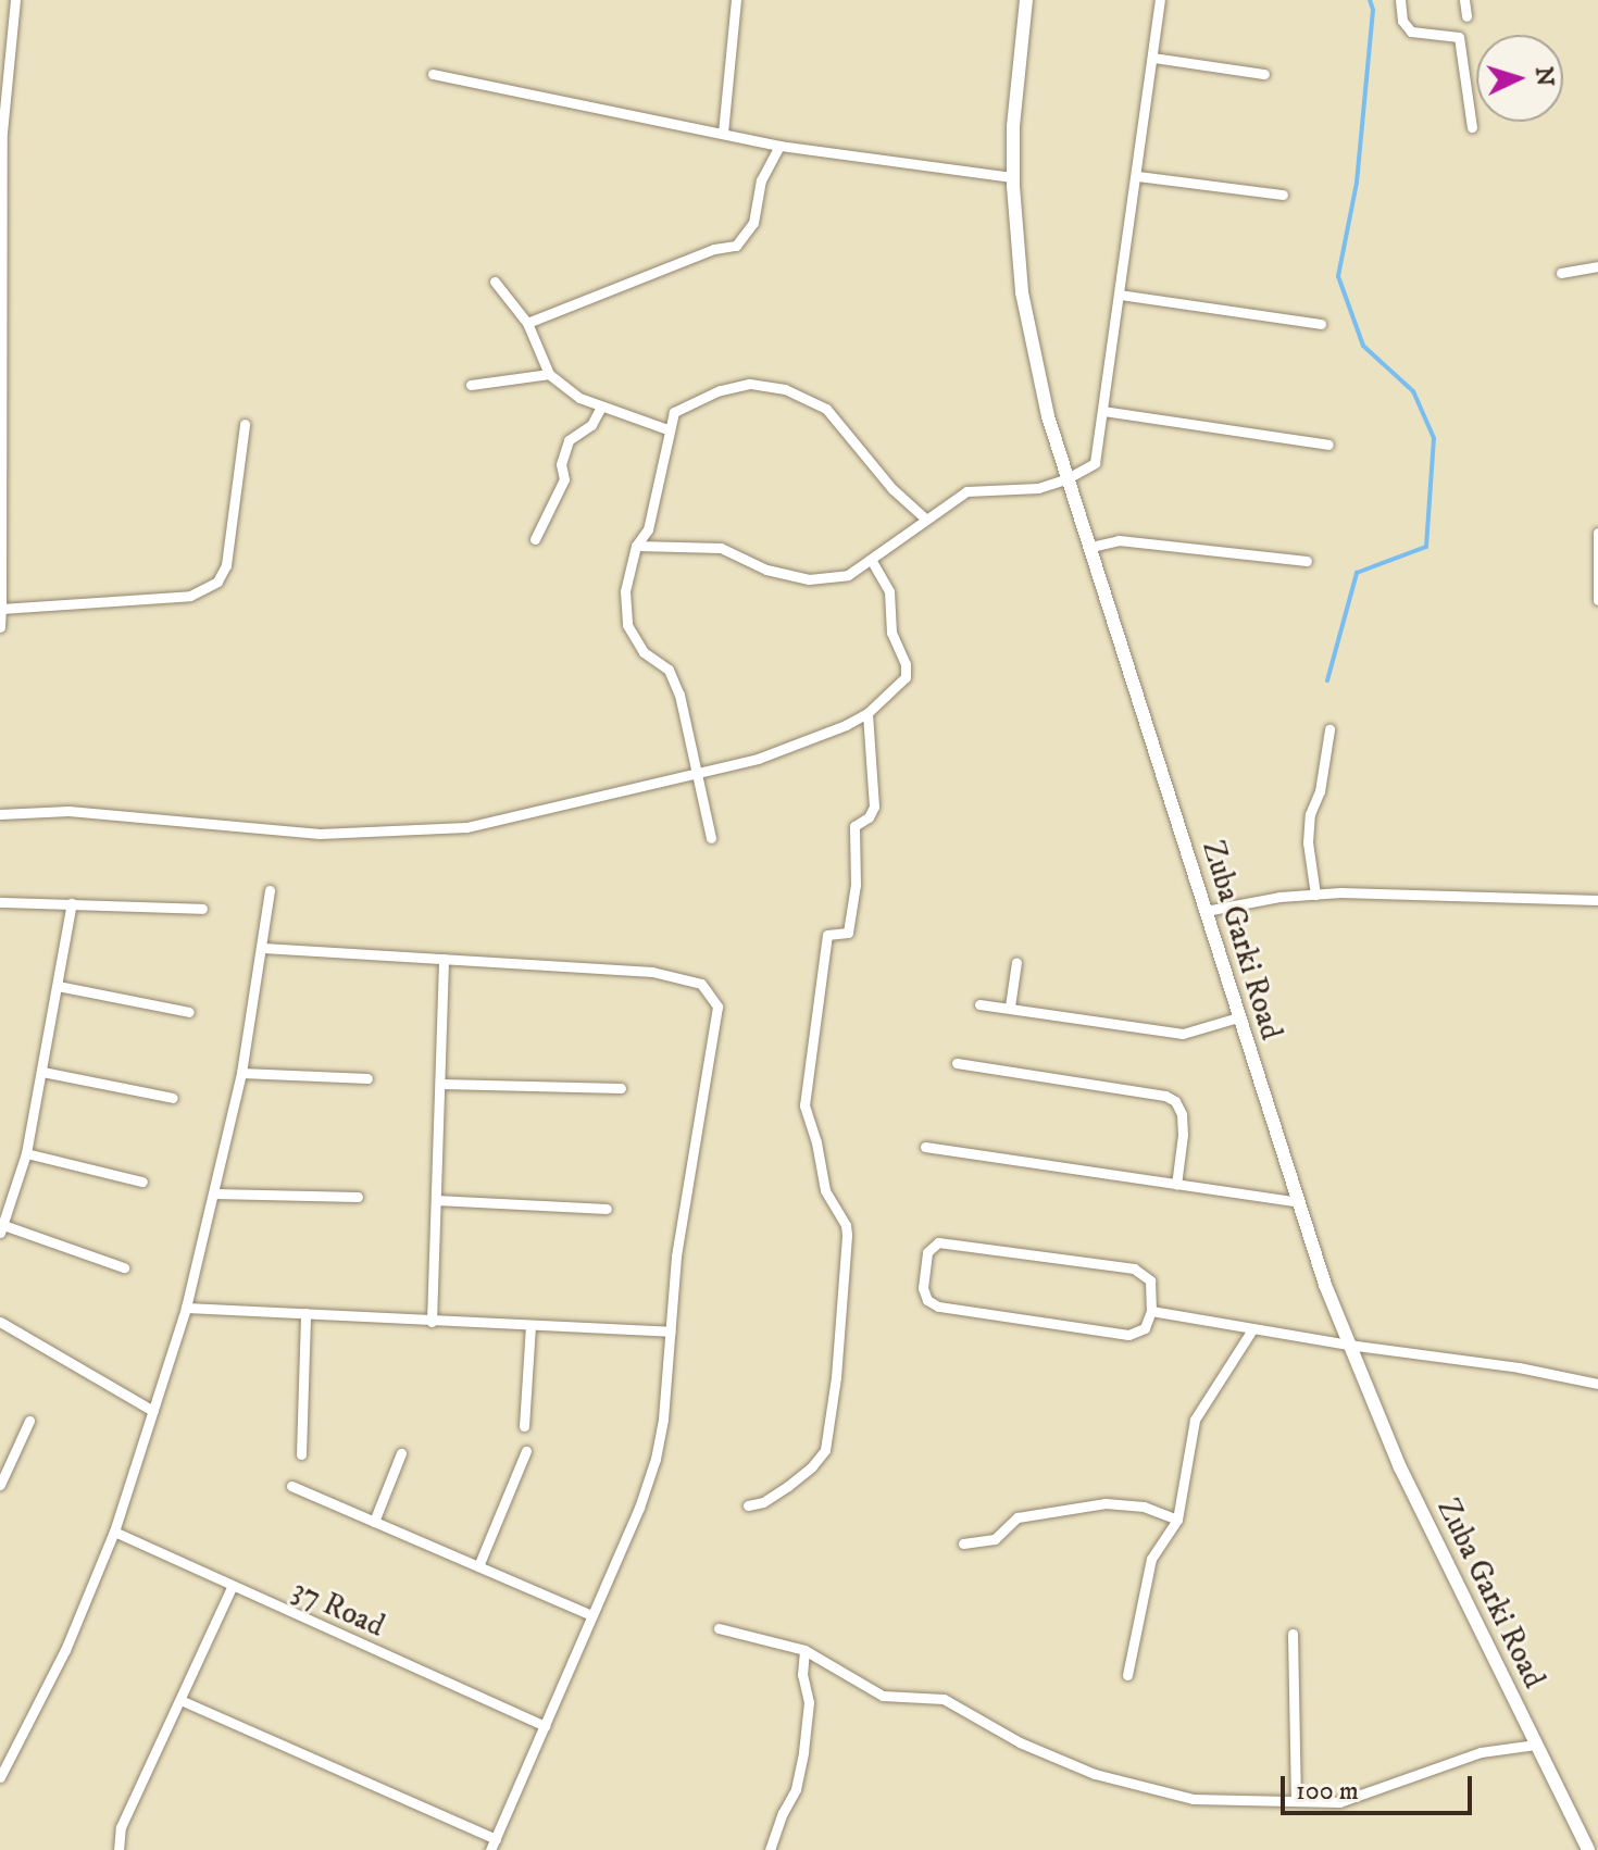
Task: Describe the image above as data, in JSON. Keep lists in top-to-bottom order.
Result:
{
  "streets": {
    "main road": ["Zuba Garki Road"],
    "street": ["37 Road"]
  },
  "scale_bar": "100 m",
  "north": "right"
}
